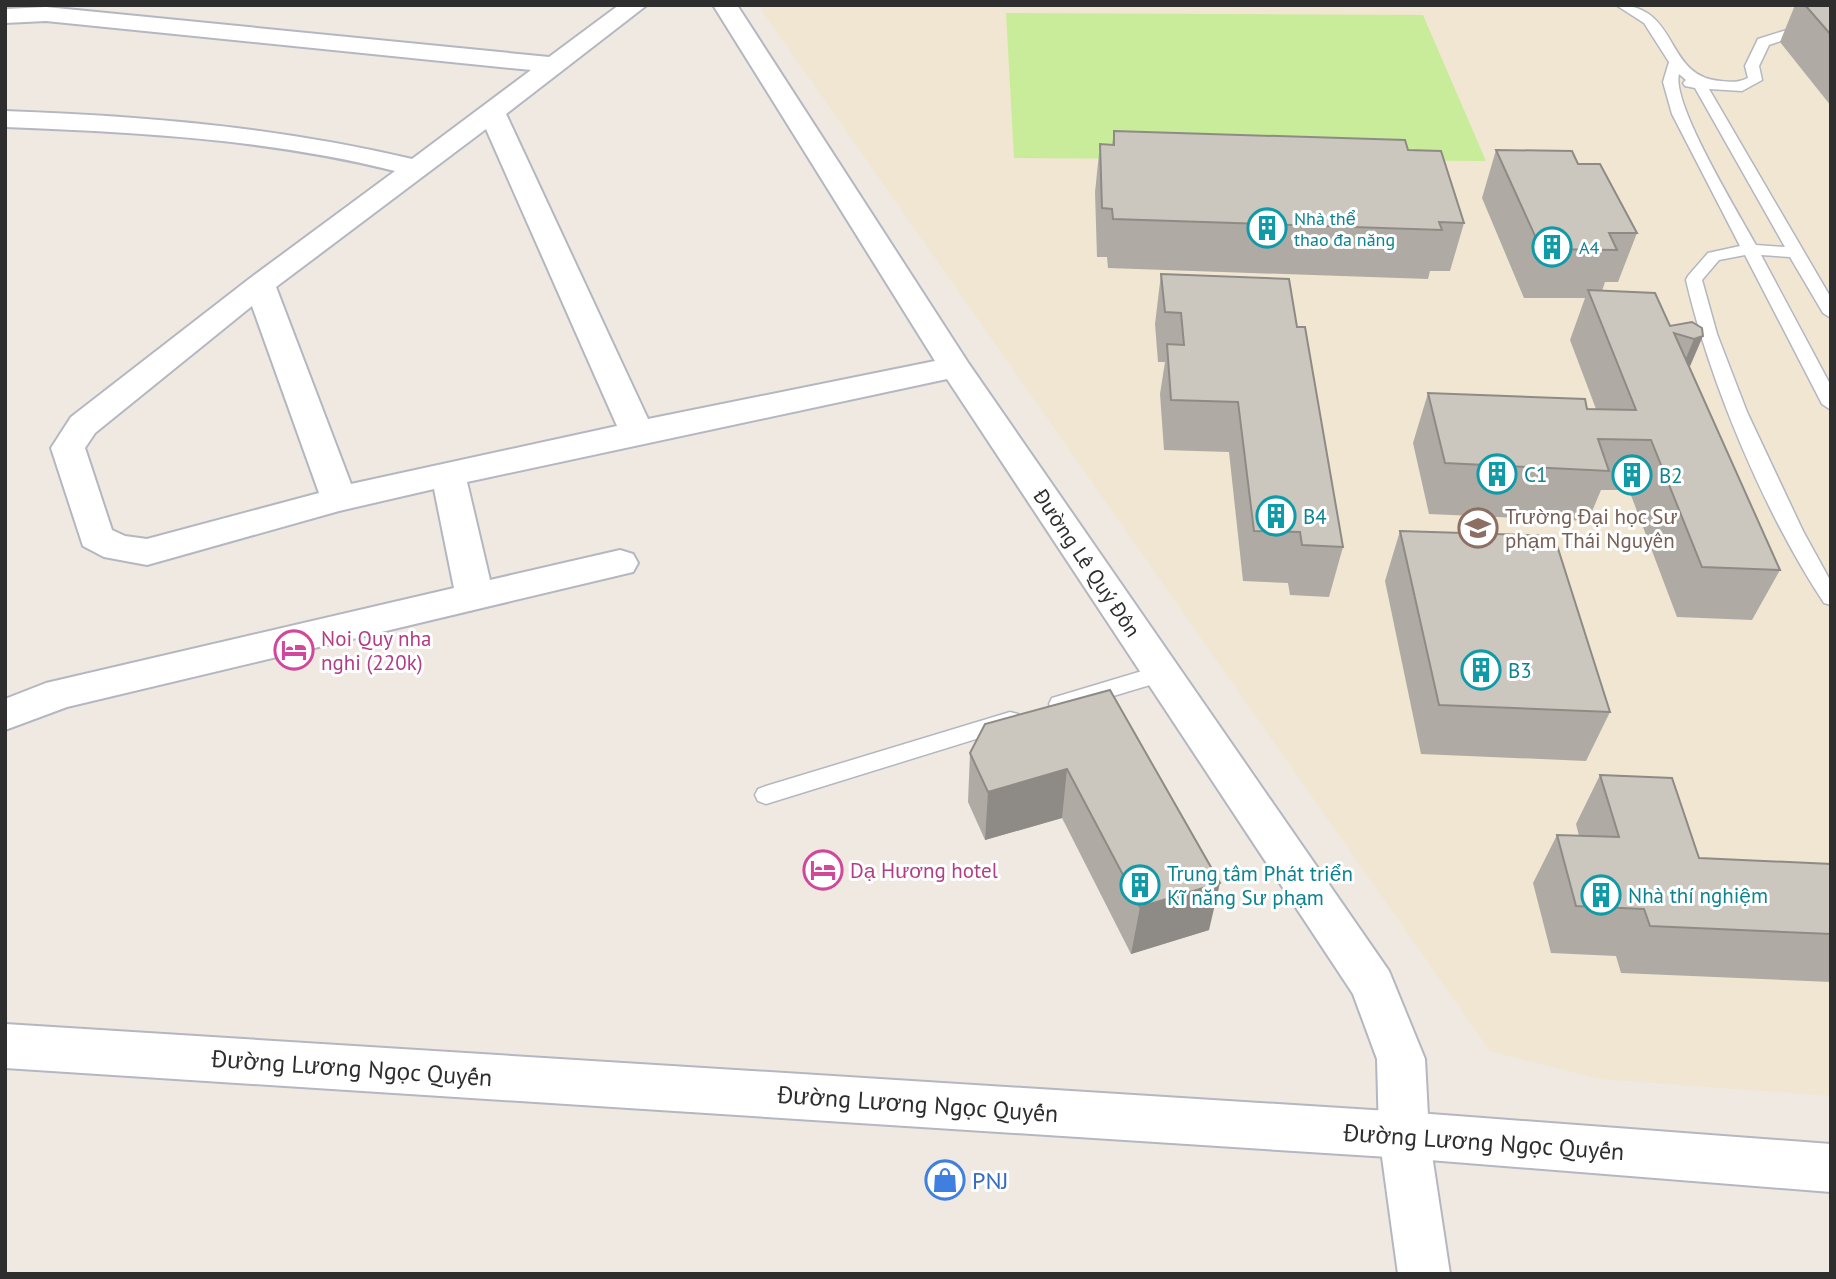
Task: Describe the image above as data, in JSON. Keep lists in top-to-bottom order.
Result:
{
  "streets": {
    "street": ["Đường Lê Quý Đôn", "Đường Lương Ngọc Quyến"]
  },
  "crossings": [
    ["Đường Lê Quý Đôn", "Đường Lương Ngọc Quyến"]
  ],
  "places": {
    "building": [
      "Nhà thể thao đa năng",
      "A4",
      "C1",
      "B2",
      "B4",
      "B3",
      "Trung tâm Phát triển Kĩ năng Sư phạm",
      "Nhà thí nghiệm"
    ],
    "school or university": ["Trường Đại học Sư phạm Thái Nguyên"],
    "hotel": ["Noi Quy nha nghi (220k)", "Dạ Hương hotel"],
    "shop": ["PNJ"]
  }
}
